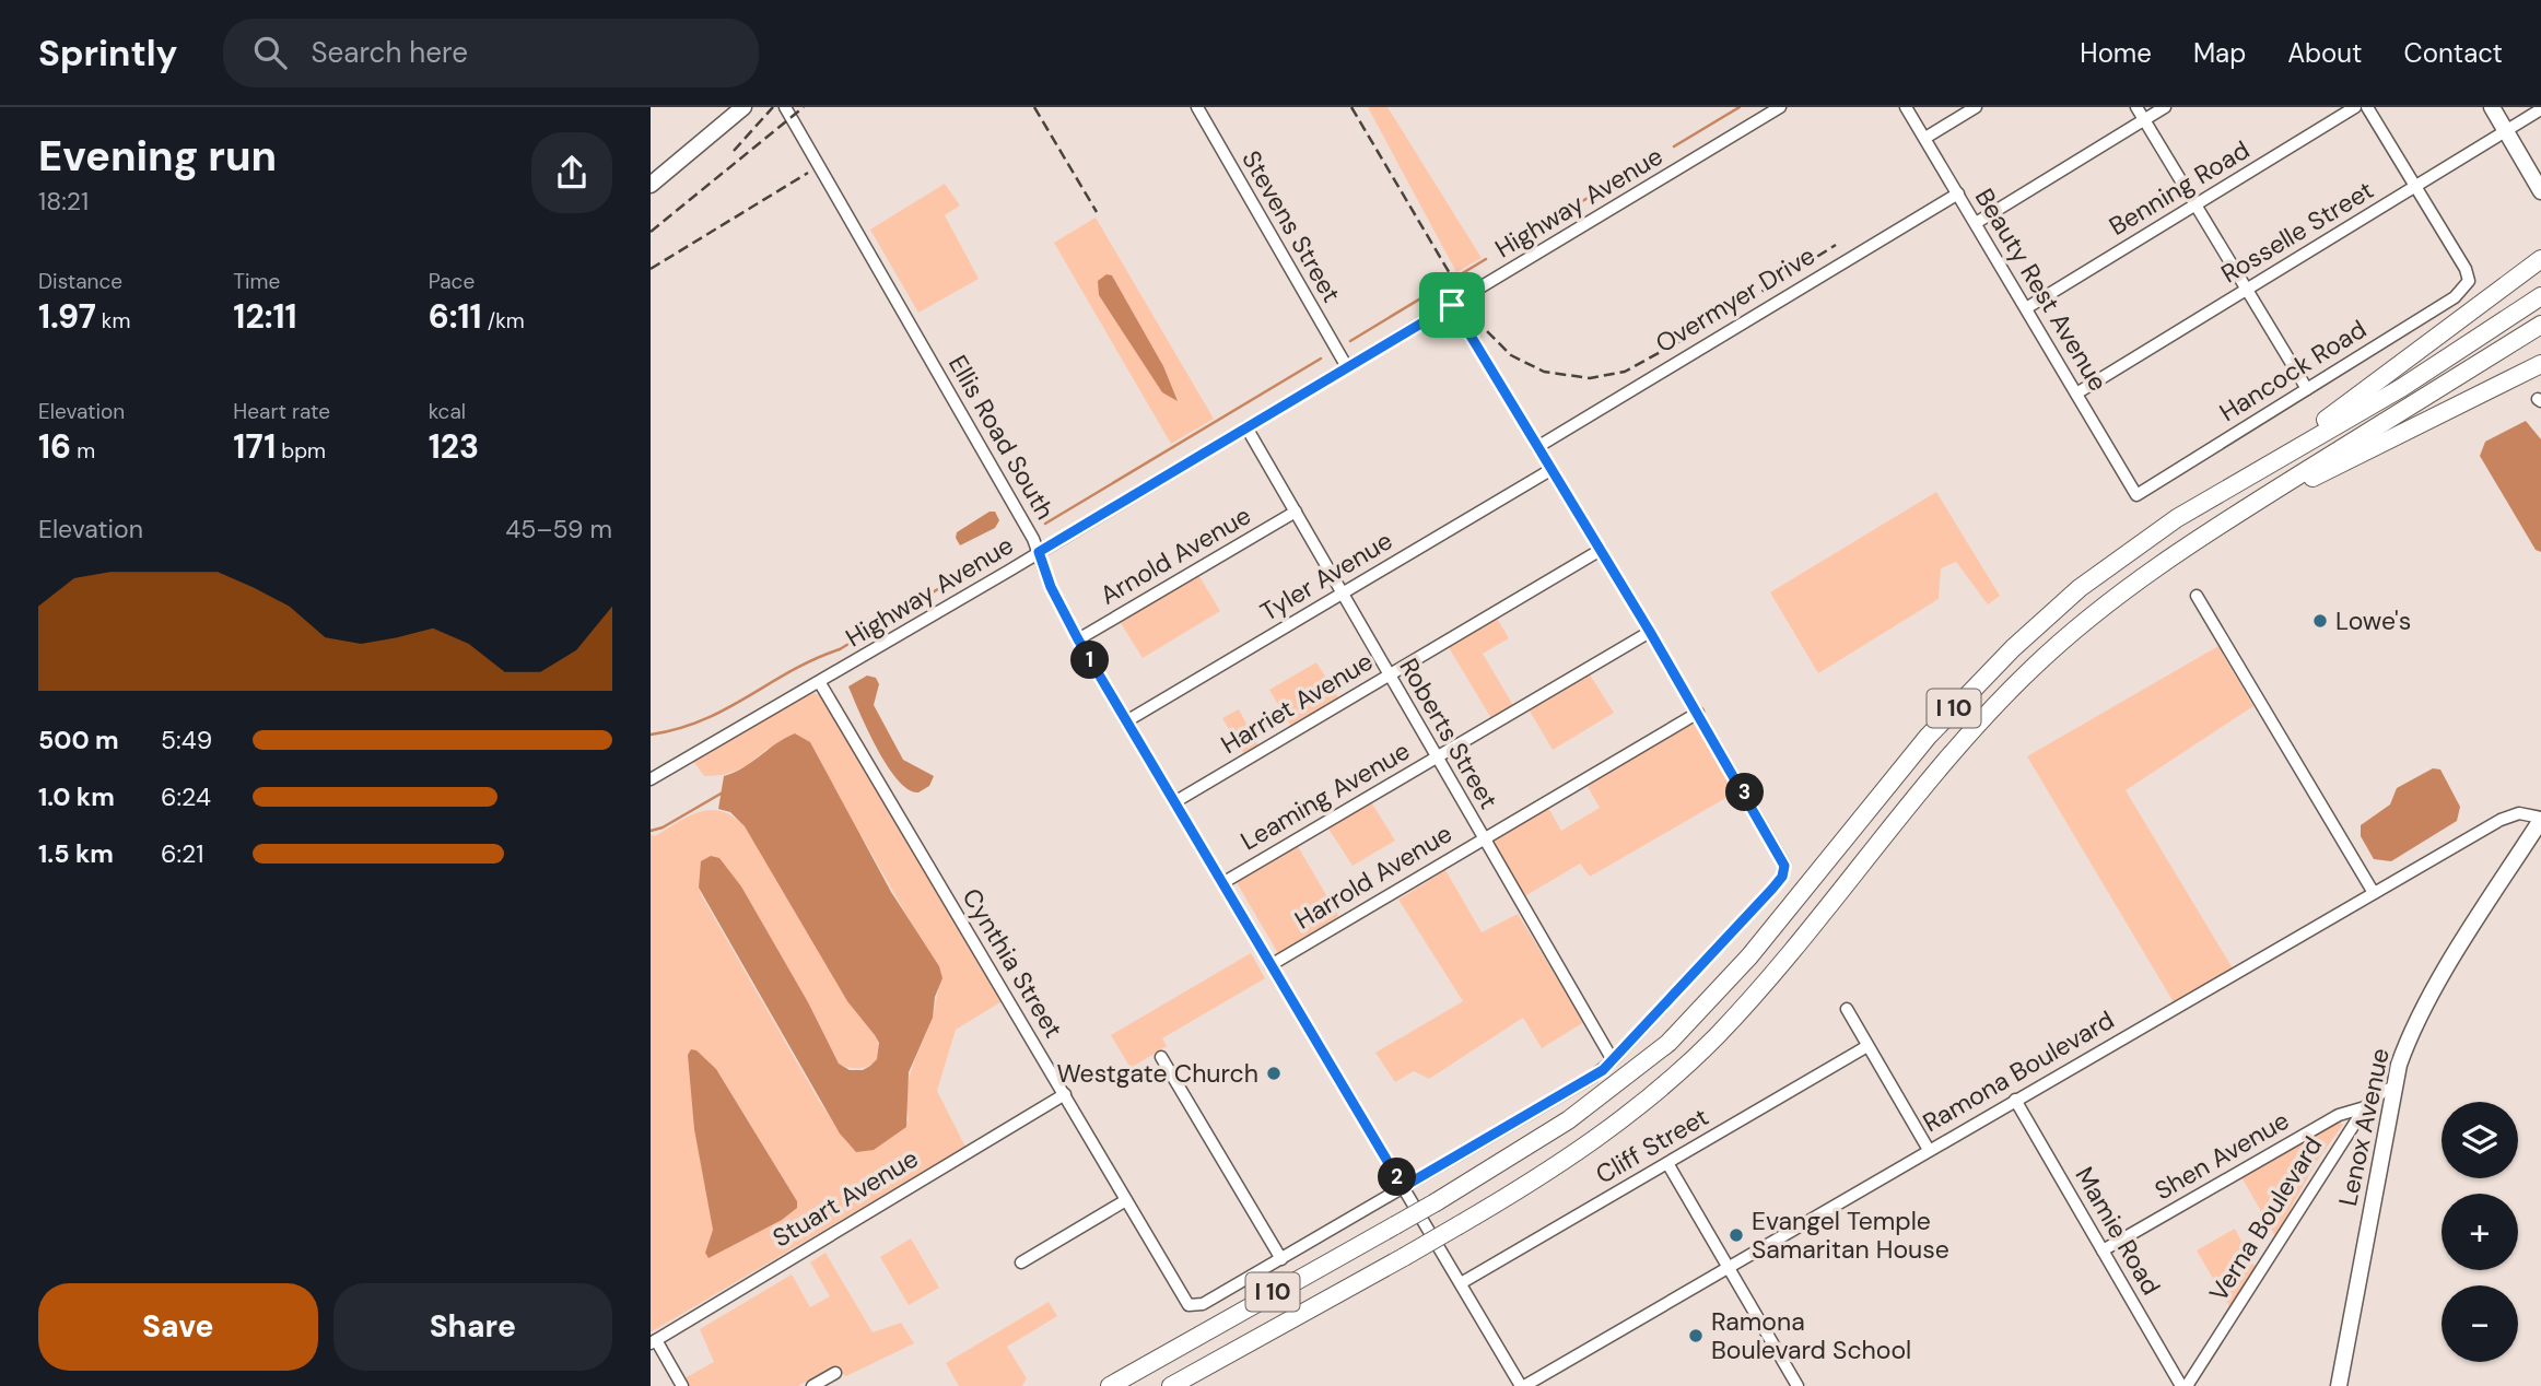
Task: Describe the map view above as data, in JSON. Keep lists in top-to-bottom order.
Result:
{
  "streets": {
    "highway": ["I 10"],
    "main road": ["Lenox Avenue"],
    "street": [
      "Benning Road",
      "Highway Avenue",
      "Stevens Street",
      "Rosselle Street",
      "Beauty Rest Avenue",
      "Overmyer Drive",
      "Hancock Road",
      "Ellis Road South",
      "Arnold Avenue",
      "Tyler Avenue",
      "Harriet Avenue",
      "Roberts Street",
      "Leaming Avenue",
      "Harrold Avenue",
      "Cynthia Street",
      "Ramona Boulevard",
      "Cliff Street",
      "Shen Avenue",
      "Stuart Avenue",
      "Verna Boulevard",
      "Mamie Road"
    ]
  },
  "crossings": [
    ["Benning Road", "Beauty Rest Avenue"],
    ["Highway Avenue", "Stevens Street"],
    ["Highway Avenue", "Ellis Road South"],
    ["Highway Avenue", "Roberts Street"],
    ["Highway Avenue", "Cynthia Street"],
    ["Rosselle Street", "Beauty Rest Avenue"],
    ["Rosselle Street", "Hancock Road"],
    ["Beauty Rest Avenue", "Overmyer Drive"],
    ["Beauty Rest Avenue", "Hancock Road"],
    ["Ellis Road South", "Arnold Avenue"],
    ["Ellis Road South", "Tyler Avenue"],
    ["Ellis Road South", "Harriet Avenue"],
    ["Ellis Road South", "Leaming Avenue"],
    ["Ellis Road South", "Harrold Avenue"],
    ["Ellis Road South", "Ramona Boulevard"],
    ["Ellis Road South", "Cliff Street"],
    ["Arnold Avenue", "Roberts Street"],
    ["Tyler Avenue", "Roberts Street"],
    ["Harriet Avenue", "Roberts Street"],
    ["Roberts Street", "Leaming Avenue"],
    ["Roberts Street", "Harrold Avenue"],
    ["Cynthia Street", "Stuart Avenue"],
    ["Ramona Boulevard", "Lenox Avenue"],
    ["Ramona Boulevard", "Mamie Road"],
    ["Lenox Avenue", "Verna Boulevard"],
    ["Shen Avenue", "Verna Boulevard"],
    ["Shen Avenue", "Mamie Road"],
    ["Verna Boulevard", "Mamie Road"]
  ],
  "places": [
    "Lowe's",
    "Westgate Church",
    "Evangel Temple Samaritan House",
    "Ramona Boulevard School"
  ],
  "page": {
    "header": "Sprintly",
    "search": "Search here",
    "nav": [
      "Home",
      "Map",
      "About",
      "Contact"
    ],
    "heading": ["Evening run", "18:21"],
    "stats": [
      ["Distance", "1.97 km"],
      ["Time", "12:11"],
      ["Pace", "6:11 /km"],
      ["Elevation", "16 m"],
      ["Heart rate", "171 bpm"],
      ["kcal", "123"]
    ],
    "chart": ["Elevation", "45–59 m"],
    "pins": ["1", "3", "2"],
    "list": [
      {
        "name": "500 m",
        "note": "5:49"
      },
      {
        "name": "1.0 km",
        "note": "6:24"
      },
      {
        "name": "1.5 km",
        "note": "6:21"
      }
    ],
    "map_buttons": ["+", "−"],
    "buttons": ["Save", "Share"]
  }
}
